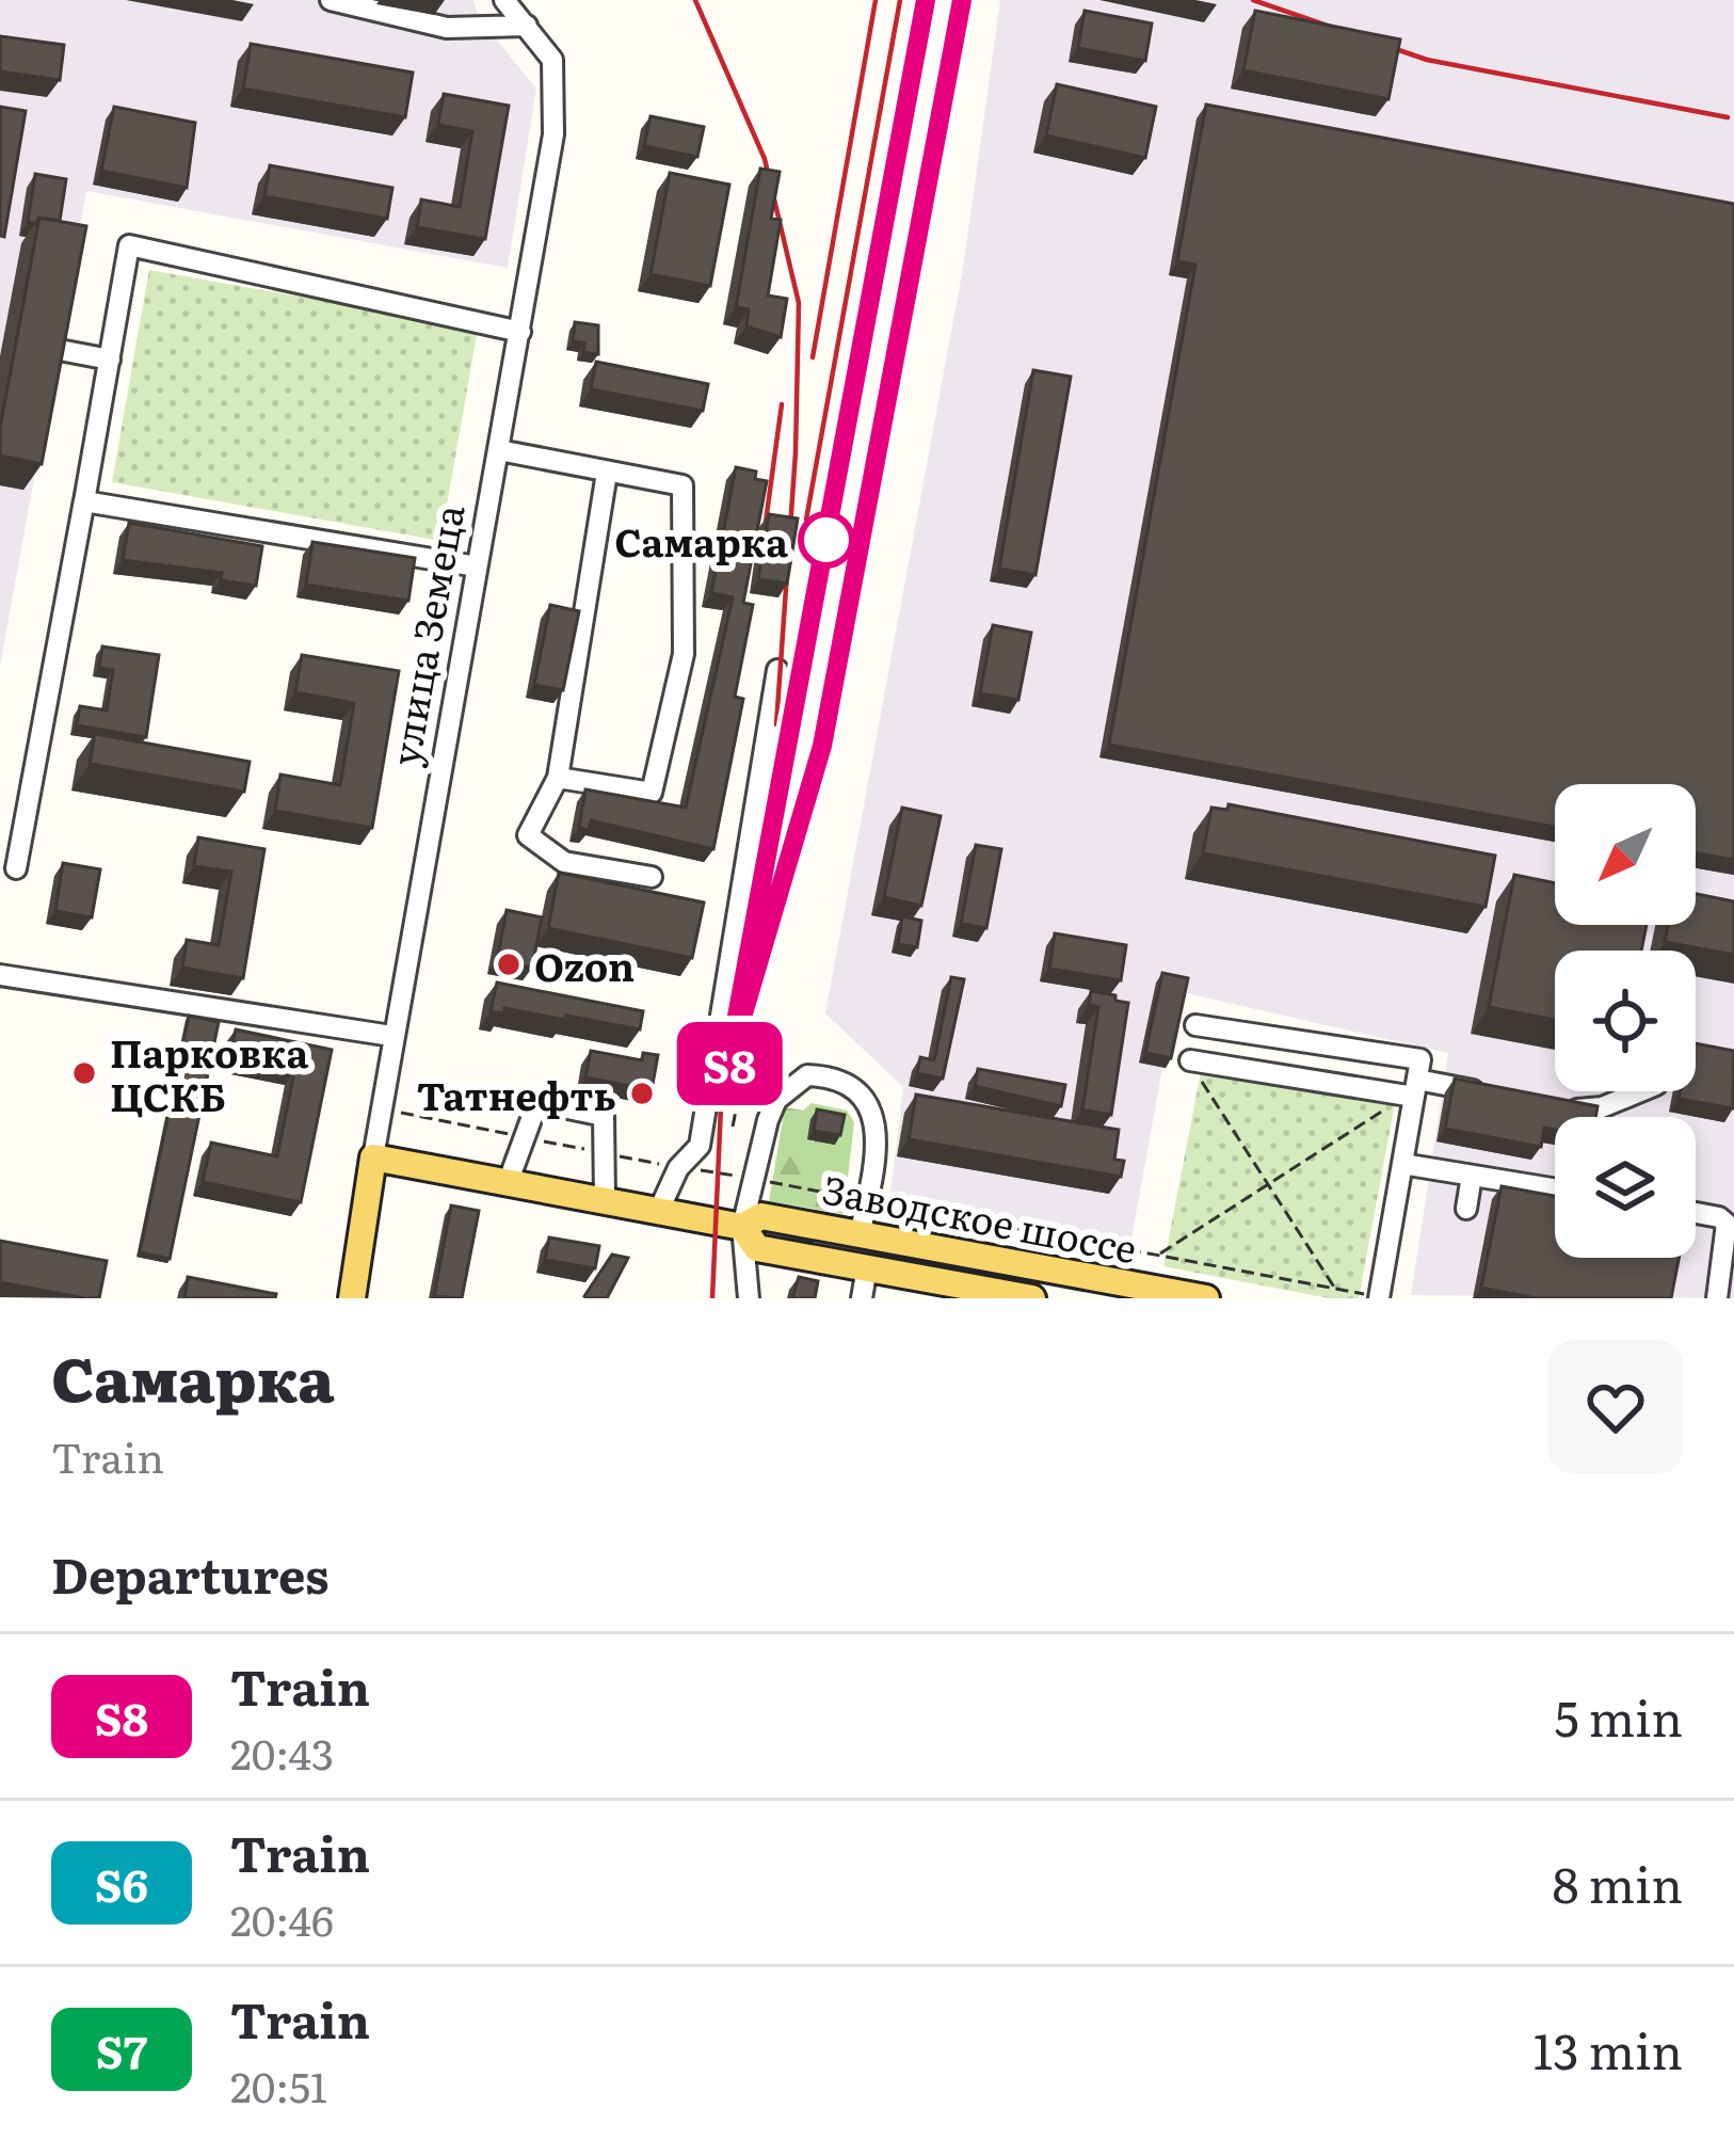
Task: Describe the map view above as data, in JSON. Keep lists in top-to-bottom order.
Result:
{
  "streets": {
    "main road": ["улица Земеца", "Заводское шоссе"]
  },
  "crossings": [
    ["улица Земеца", "Заводское шоссе"]
  ],
  "places": [
    "Самарка",
    "Ozon",
    "Парковка ЦСКБ",
    "Татнефть"
  ],
  "north": "bottom left",
  "page": {
    "on_map": "S8",
    "heading": [
      ["Самарка", "Train"],
      "Departures"
    ],
    "list": [
      {
        "mark": "S8",
        "name": "Train",
        "note": "20:43",
        "value": "5 min"
      },
      {
        "mark": "S6",
        "name": "Train",
        "note": "20:46",
        "value": "8 min"
      },
      {
        "mark": "S7",
        "name": "Train",
        "note": "20:51",
        "value": "13 min"
      }
    ]
  }
}
